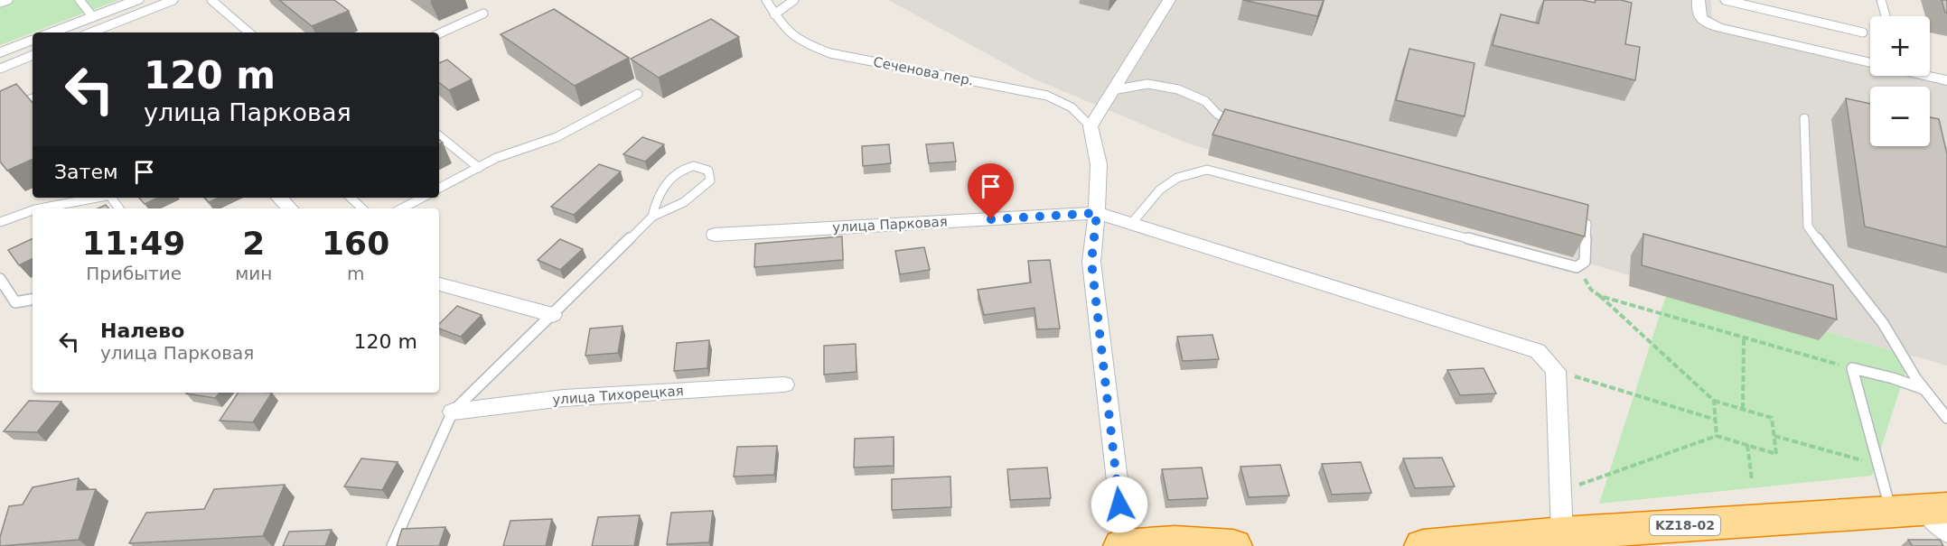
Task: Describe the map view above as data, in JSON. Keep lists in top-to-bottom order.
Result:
{
  "streets": {
    "highway": ["KZ18-02"],
    "street": ["улица Парковая", "улица Тихорецкая"],
    "lane": ["Сеченова пер."]
  },
  "page": {
    "map_buttons": ["+", "−"],
    "turn": ["120 m", "улица Парковая"],
    "then": "Затем",
    "eta": [
      "11:49",
      "Прибытие",
      "2",
      "мин",
      "160",
      "m"
    ],
    "list": [
      {
        "name": "Налево",
        "note": "улица Парковая",
        "value": "120 m"
      }
    ]
  }
}
